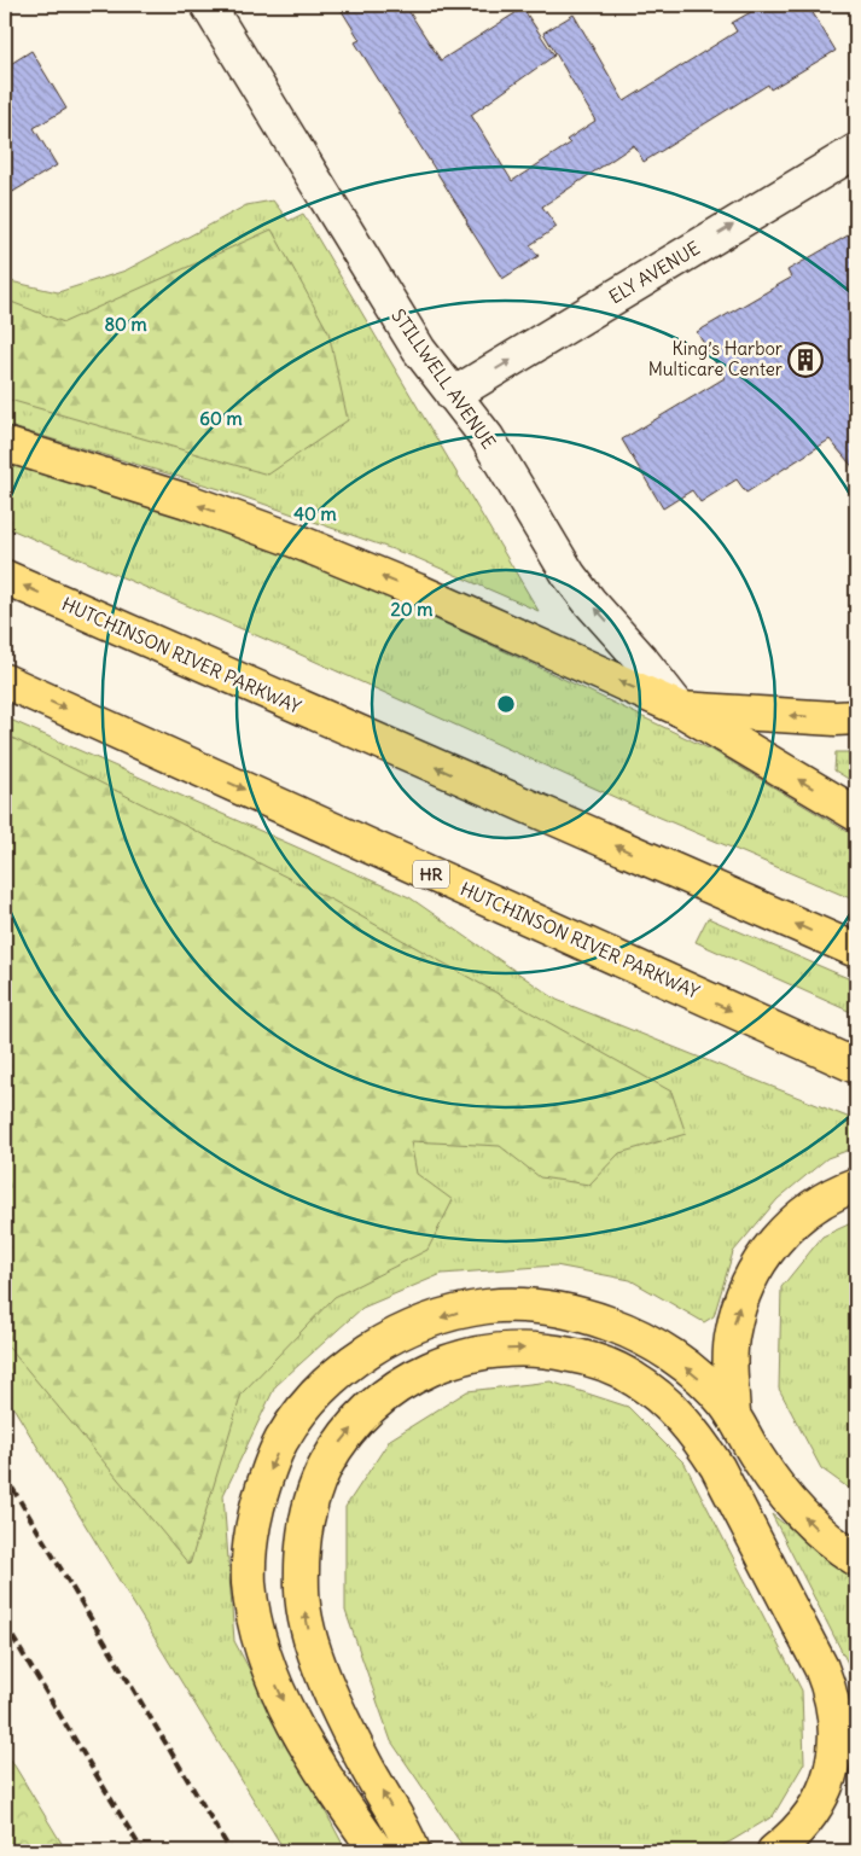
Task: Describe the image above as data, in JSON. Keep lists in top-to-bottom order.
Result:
{
  "streets": {
    "main road": ["HUTCHINSON RIVER PARKWAY", "HR"],
    "street": ["ELY AVENUE", "STILLWELL AVENUE"]
  },
  "crossings": [
    ["ELY AVENUE", "STILLWELL AVENUE"]
  ],
  "one_way": ["ELY AVENUE", "STILLWELL AVENUE"],
  "places": {
    "building": ["King’s Harbor Multicare Center"]
  },
  "rings": [
    "80 m",
    "60 m",
    "40 m",
    "20 m"
  ]
}
